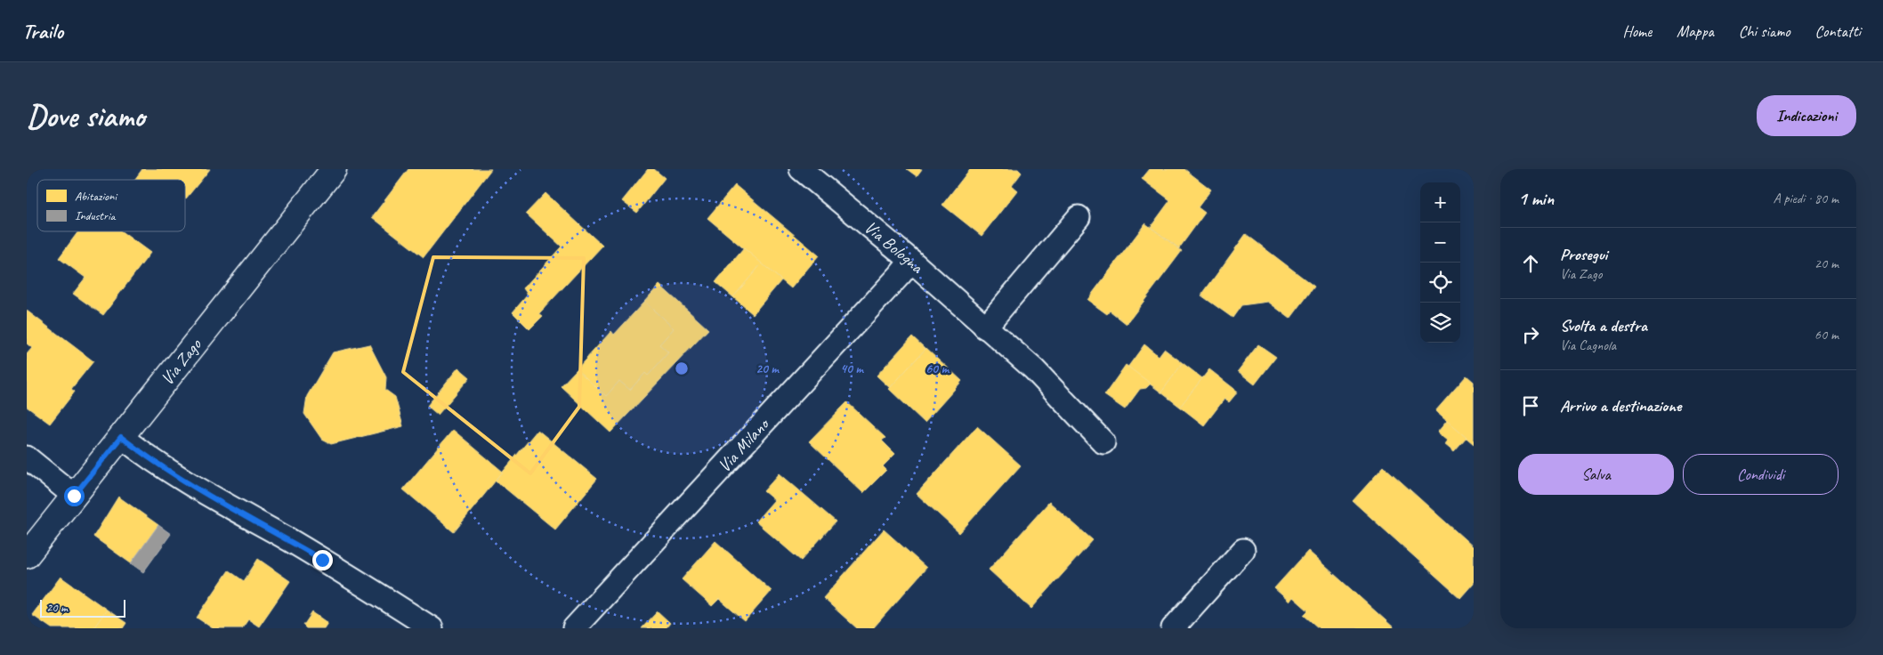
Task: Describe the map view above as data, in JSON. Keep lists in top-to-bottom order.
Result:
{
  "streets": {
    "street": ["Via Bologna", "Via Zago", "Via Milano"]
  },
  "crossings": [
    ["Via Bologna", "Via Milano"]
  ],
  "legend": ["Abitazioni", "Industria"],
  "scale_bar": "20 m",
  "page": {
    "header": "Trailo",
    "nav": [
      "Home",
      "Mappa",
      "Chi siamo",
      "Contatti"
    ],
    "buttons": [
      "Indicazioni",
      ["Salva", "Condividi"]
    ],
    "title": "Dove siamo",
    "heading": ["1 min", "A piedi · 80 m"],
    "map_buttons": ["+", "−"],
    "list": [
      ["Prosegui", "Via Zago", "20 m"],
      ["Svolta a destra", "Via Cagnola", "60 m"],
      "Arrivo a destinazione"
    ],
    "scale": "20 m"
  },
  "rings": ["20 m", "40 m", "60 m"]
}
